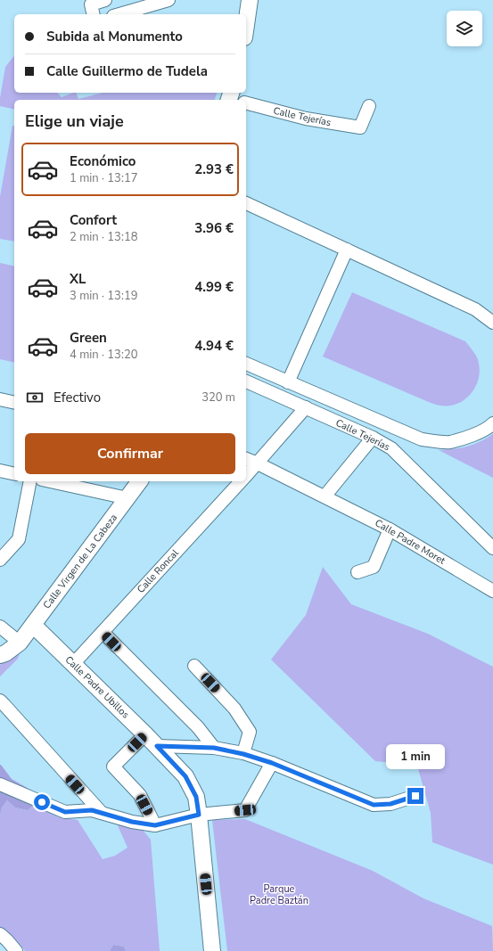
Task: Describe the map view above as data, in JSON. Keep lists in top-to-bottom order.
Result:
{
  "streets": {
    "street": [
      "Calle Tejerías",
      "Calle Padre Moret",
      "Calle Virgen de La Cabeza",
      "Calle Roncal",
      "Calle Padre Ubillos"
    ]
  },
  "crossings": [
    ["Calle Tejerías", "Calle Roncal"],
    ["Calle Padre Moret", "Calle Roncal"],
    ["Calle Virgen de La Cabeza", "Calle Padre Ubillos"],
    ["Calle Roncal", "Calle Padre Ubillos"]
  ],
  "parks": ["Parque Padre Baztán"],
  "page": {
    "banner": ["Subida al Monumento", "Calle Guillermo de Tudela"],
    "heading": "Elige un viaje",
    "list": [
      {
        "name": "Económico",
        "note": "1 min · 13:17",
        "value": "2.93 €"
      },
      {
        "name": "Confort",
        "note": "2 min · 13:18",
        "value": "3.96 €"
      },
      {
        "name": "XL",
        "note": "3 min · 13:19",
        "value": "4.99 €"
      },
      {
        "name": "Green",
        "note": "4 min · 13:20",
        "value": "4.94 €"
      }
    ],
    "pay": ["Efectivo", "320 m"],
    "buttons": "Confirmar",
    "bubble": "1 min"
  }
}
